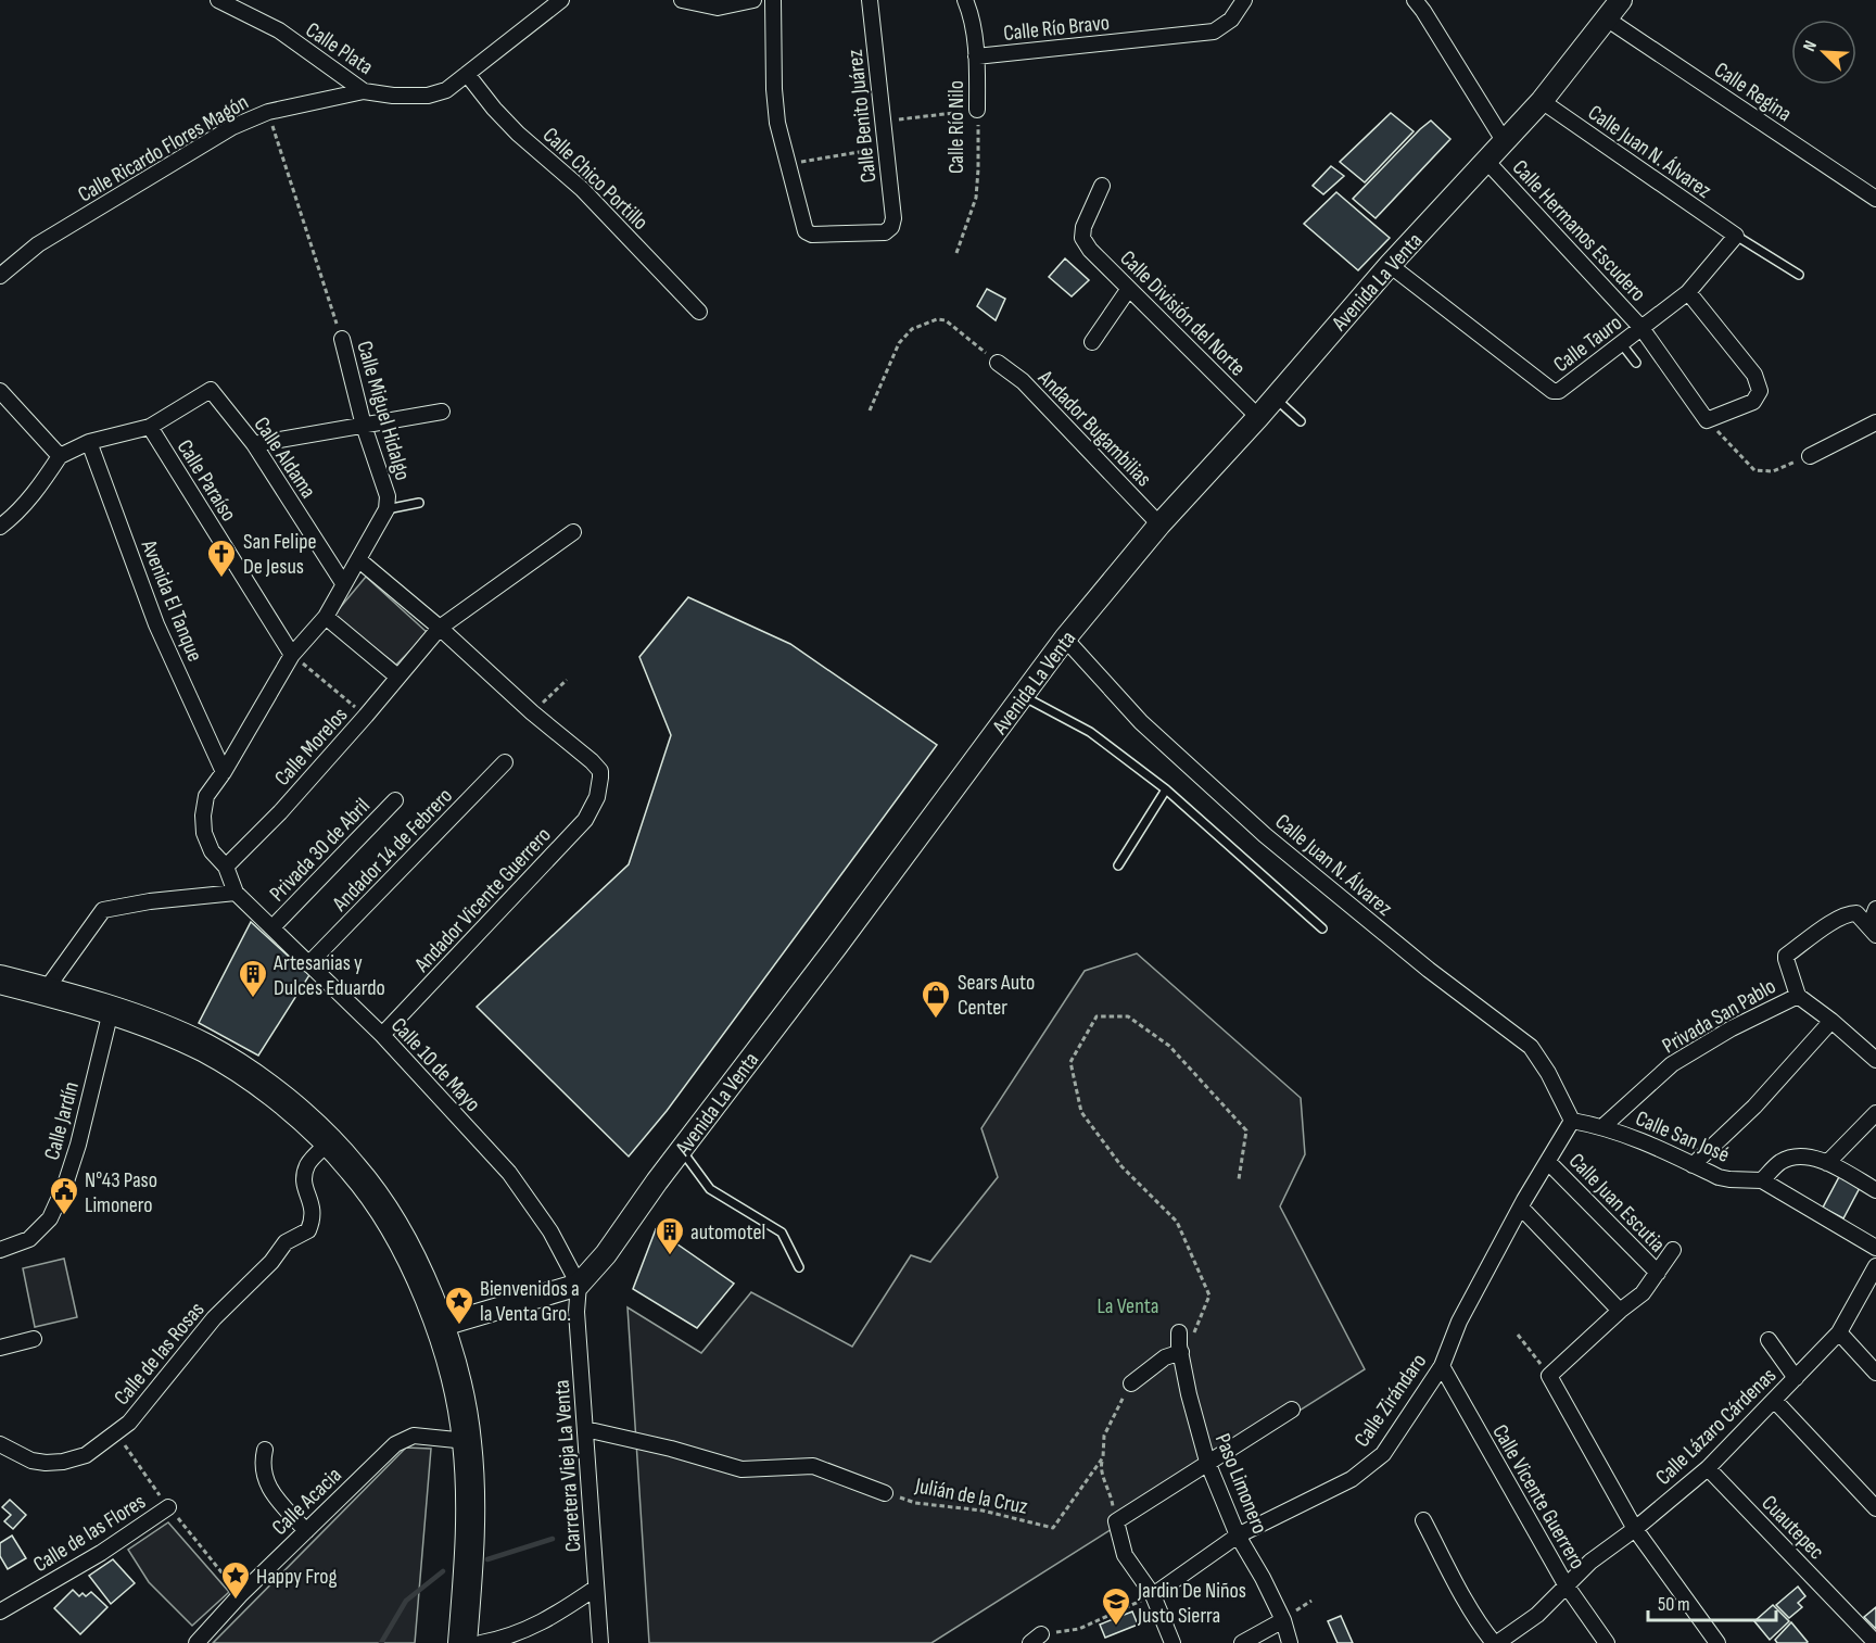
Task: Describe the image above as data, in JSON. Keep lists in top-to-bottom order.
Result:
{
  "streets": {
    "main road": ["Avenida La Venta"],
    "street": [
      "Calle Río Bravo",
      "Calle Plata",
      "Calle Regina",
      "Calle Benito Juárez",
      "Calle Río Nilo",
      "Calle Ricardo Flores Magón",
      "Calle Juan N. Álvarez",
      "Calle Chico Portillo",
      "Calle Hermanos Escudero",
      "Calle División del Norte",
      "Calle Tauro",
      "Calle Miguel Hidalgo",
      "Andador Bugambilias",
      "Calle Aldama",
      "Calle Paraíso",
      "Avenida El Tanque",
      "Calle Morelos",
      "Privada 30 de Abril",
      "Andador 14 de Febrero",
      "Andador Vicente Guerrero",
      "Privada San Pablo",
      "Calle 10 de Mayo",
      "Calle Jardín",
      "Calle San José",
      "Calle Juan Escutia",
      "Calle de las Rosas",
      "Calle Zirándaro",
      "Calle Lázaro Cárdenas",
      "Carretera Vieja La Venta",
      "Paso Limonero",
      "Calle Vicente Guerrero",
      "Calle Acacia",
      "Cuautepec",
      "Calle de las Flores"
    ],
    "path": ["Julián de la Cruz"]
  },
  "crossings": [
    ["Calle Río Bravo", "Calle Río Nilo"],
    ["Calle Plata", "Calle Ricardo Flores Magón"],
    ["Calle Plata", "Calle Chico Portillo"],
    ["Calle Regina", "Avenida La Venta"],
    ["Calle Ricardo Flores Magón", "Calle Miguel Hidalgo"],
    ["Calle Juan N. Álvarez", "Avenida La Venta"],
    ["Calle Juan N. Álvarez", "Calle Tauro"],
    ["Calle Juan N. Álvarez", "Calle San José"],
    ["Calle Juan N. Álvarez", "Calle Zirándaro"],
    ["Calle Hermanos Escudero", "Avenida La Venta"],
    ["Calle Hermanos Escudero", "Calle Tauro"],
    ["Avenida La Venta", "Calle División del Norte"],
    ["Avenida La Venta", "Calle Tauro"],
    ["Avenida La Venta", "Andador Bugambilias"],
    ["Avenida La Venta", "Calle 10 de Mayo"],
    ["Avenida La Venta", "Carretera Vieja La Venta"],
    ["Calle Miguel Hidalgo", "Calle Aldama"],
    ["Calle Miguel Hidalgo", "Calle Paraíso"],
    ["Calle Miguel Hidalgo", "Avenida El Tanque"],
    ["Calle Miguel Hidalgo", "Calle Morelos"],
    ["Calle Aldama", "Calle Paraíso"],
    ["Privada 30 de Abril", "Calle 10 de Mayo"],
    ["Andador 14 de Febrero", "Calle 10 de Mayo"],
    ["Andador Vicente Guerrero", "Calle 10 de Mayo"],
    ["Privada San Pablo", "Calle San José"],
    ["Calle 10 de Mayo", "Carretera Vieja La Venta"],
    ["Calle San José", "Calle Zirándaro"],
    ["Calle Juan Escutia", "Calle Zirándaro"],
    ["Calle de las Rosas", "Calle Acacia"],
    ["Calle de las Rosas", "Calle de las Flores"],
    ["Calle Zirándaro", "Paso Limonero"],
    ["Calle Zirándaro", "Calle Vicente Guerrero"],
    ["Calle Lázaro Cárdenas", "Calle Vicente Guerrero"],
    ["Calle Lázaro Cárdenas", "Cuautepec"]
  ],
  "parks": ["La Venta"],
  "places": {
    "church": ["San Felipe De Jesus"],
    "building": ["Artesanias y Dulces Eduardo", "automotel"],
    "shop": ["Sears Auto Center"],
    "public building": ["N°43 Paso Limonero"],
    "place": ["Bienvenidos a la Venta Gro.", "Happy Frog"],
    "school or university": ["Jardin De Niños Justo Sierra"]
  },
  "scale_bar": "50 m",
  "north": "top left"
}
